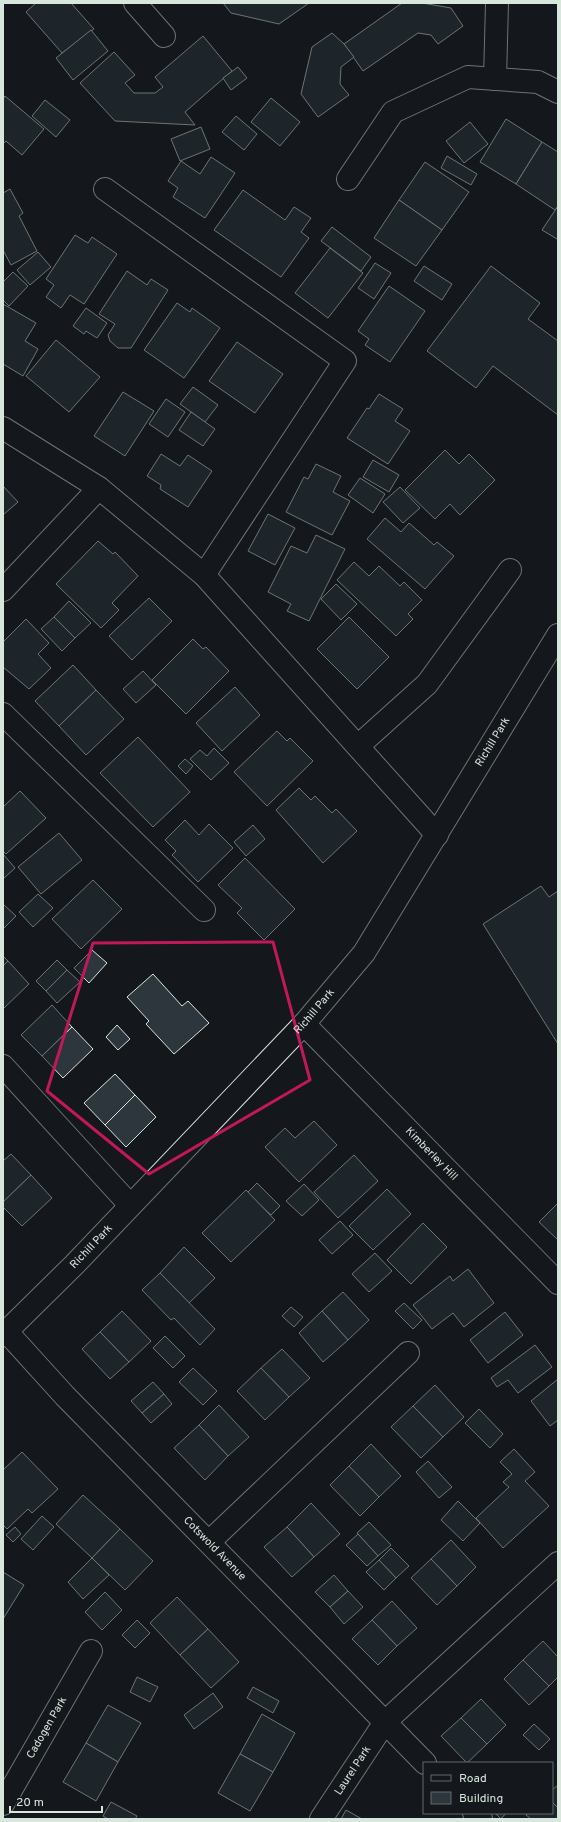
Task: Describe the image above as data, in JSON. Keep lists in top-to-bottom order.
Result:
{
  "streets": {
    "street": [
      "Richill Park",
      "Kimberley Hill",
      "Cotswold Avenue",
      "Cadogen Park",
      "Laurel Park"
    ]
  },
  "crossings": [
    ["Richill Park", "Kimberley Hill"],
    ["Richill Park", "Cotswold Avenue"],
    ["Cotswold Avenue", "Laurel Park"]
  ],
  "legend": ["Road", "Building"],
  "scale_bar": "20 m"
}
